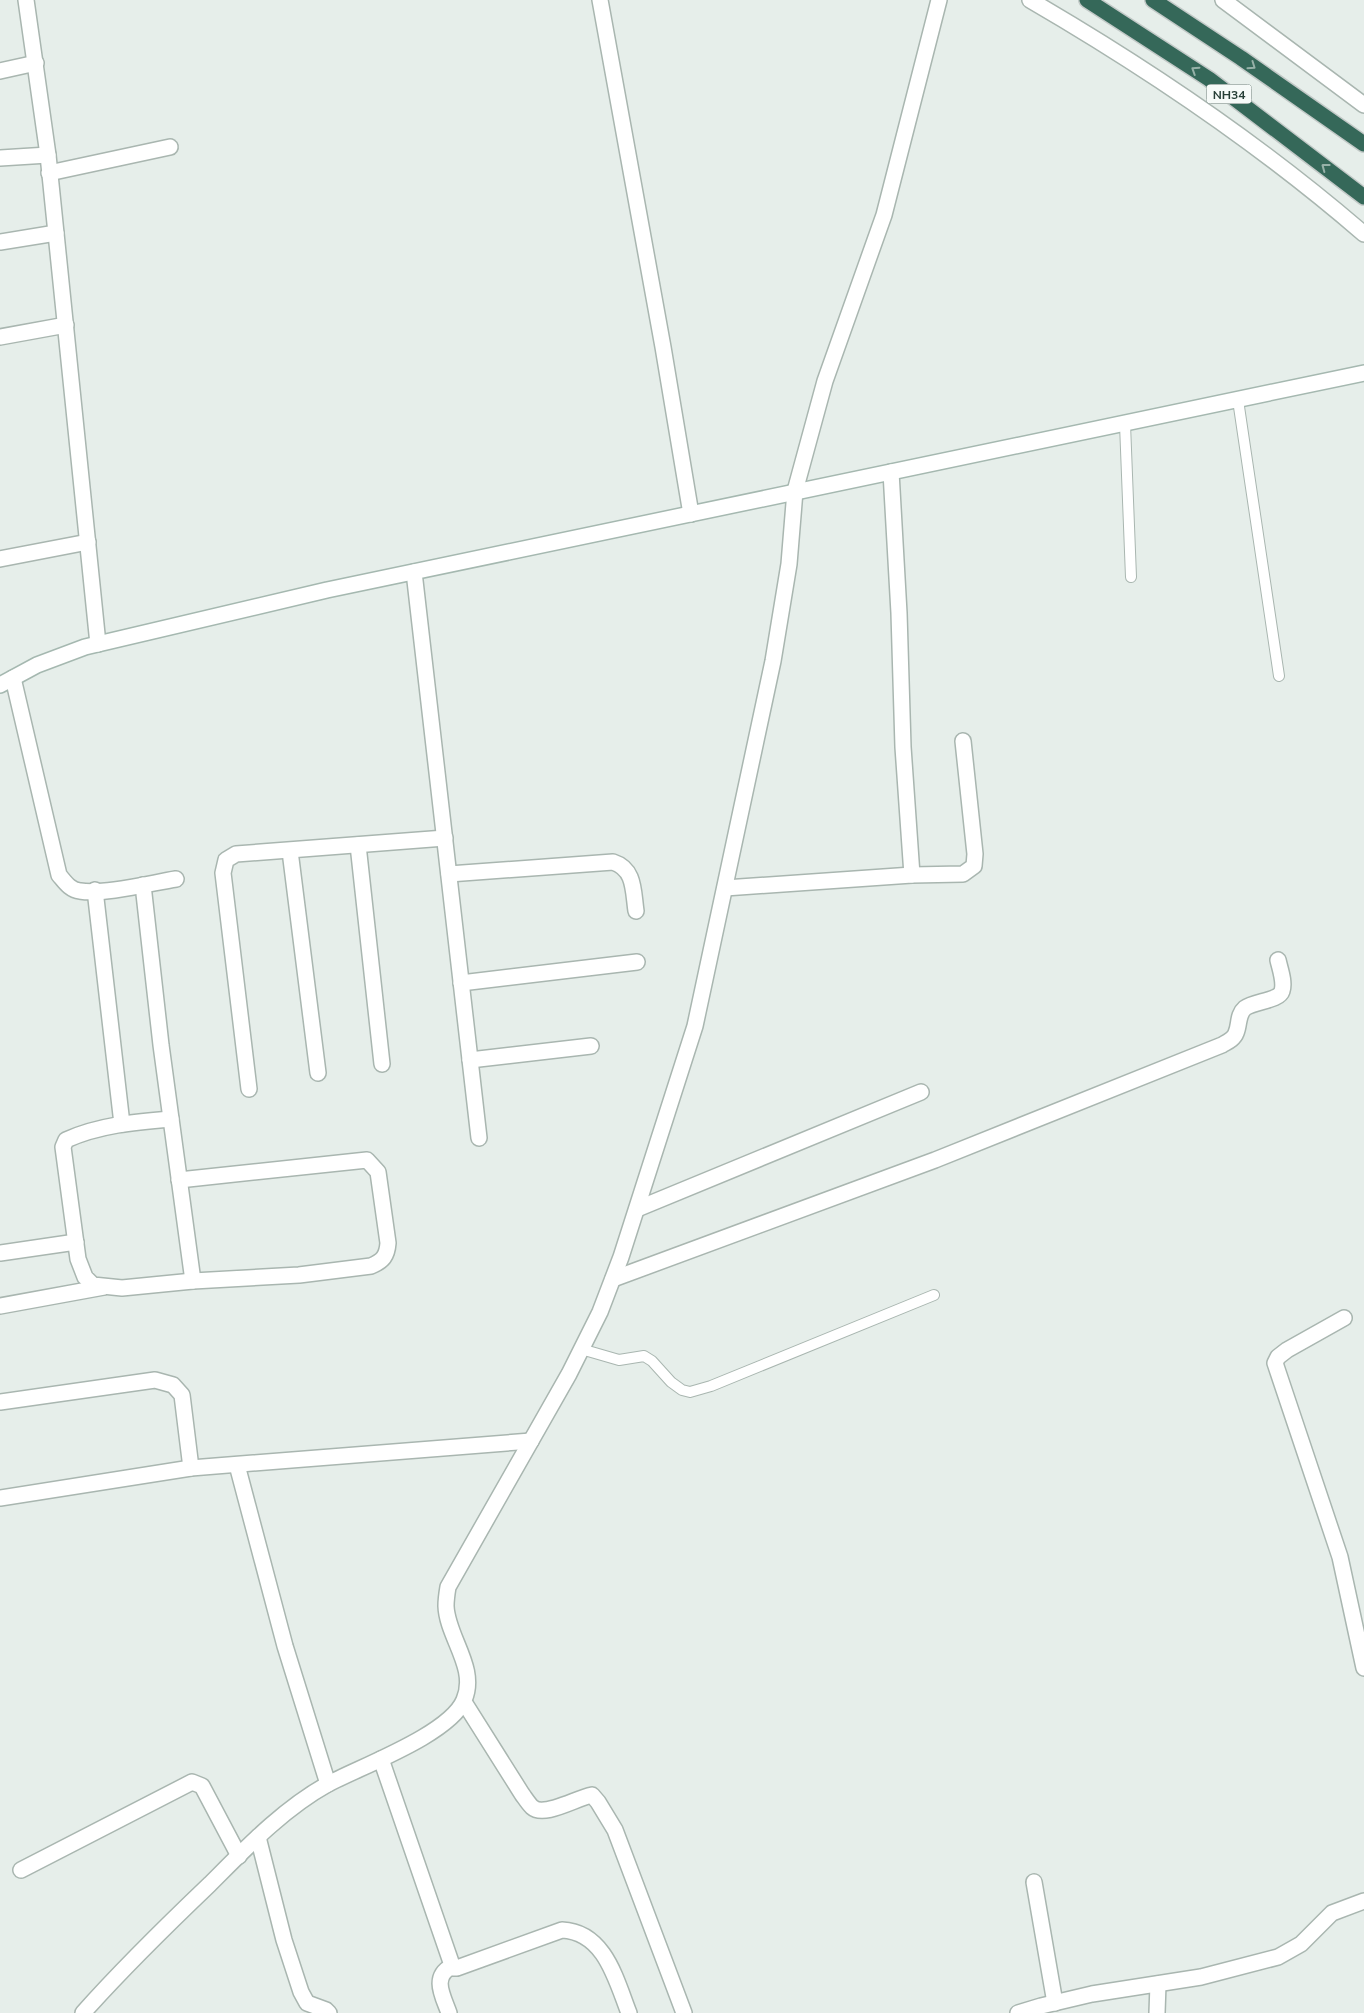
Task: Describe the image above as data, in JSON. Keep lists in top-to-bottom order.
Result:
{
  "streets": {
    "highway": ["NH34"]
  }
}
